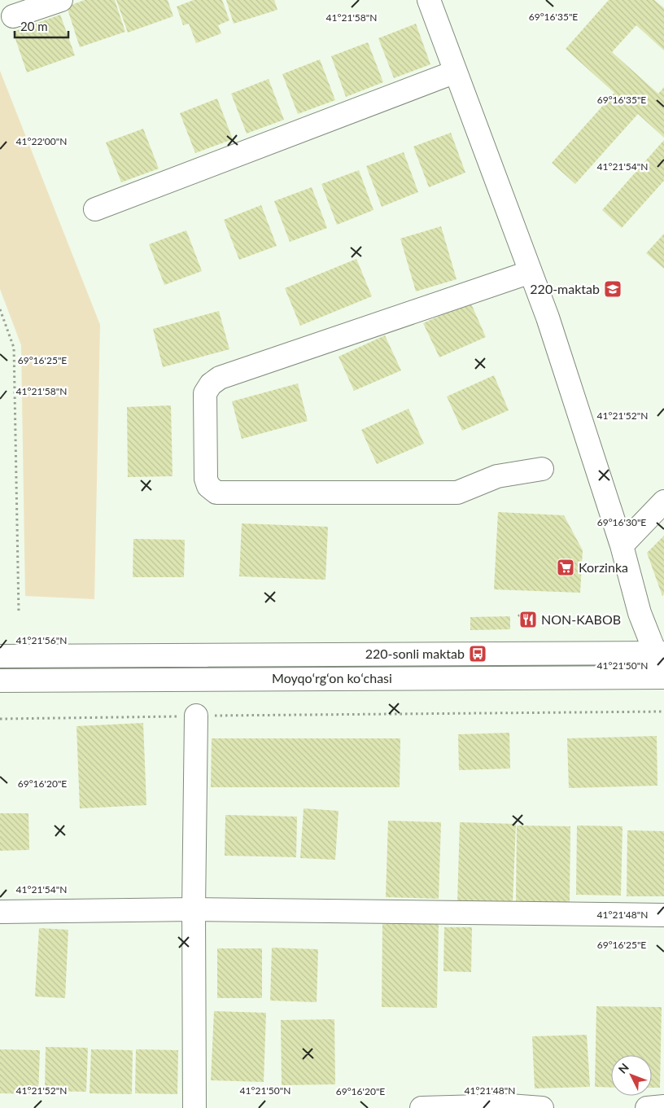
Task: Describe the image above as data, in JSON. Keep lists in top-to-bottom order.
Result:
{
  "streets": {
    "street": ["Moyqoʻrgʻon koʻchasi"]
  },
  "places": {
    "school or university": ["220-maktab"],
    "supermarket": ["Korzinka"],
    "restaurant": ["NON-KABOB"],
    "bus stop": ["220-sonli maktab"]
  },
  "scale_bar": "20 m",
  "north": "top left",
  "coordinates": [
    "69°16'35\"E",
    "41°21'58\"N",
    "41°22'00\"N",
    "41°21'54\"N",
    "69°16'25\"E",
    "41°21'52\"N",
    "69°16'30\"E",
    "41°21'56\"N",
    "41°21'50\"N",
    "69°16'20\"E",
    "41°21'48\"N"
  ]
}
